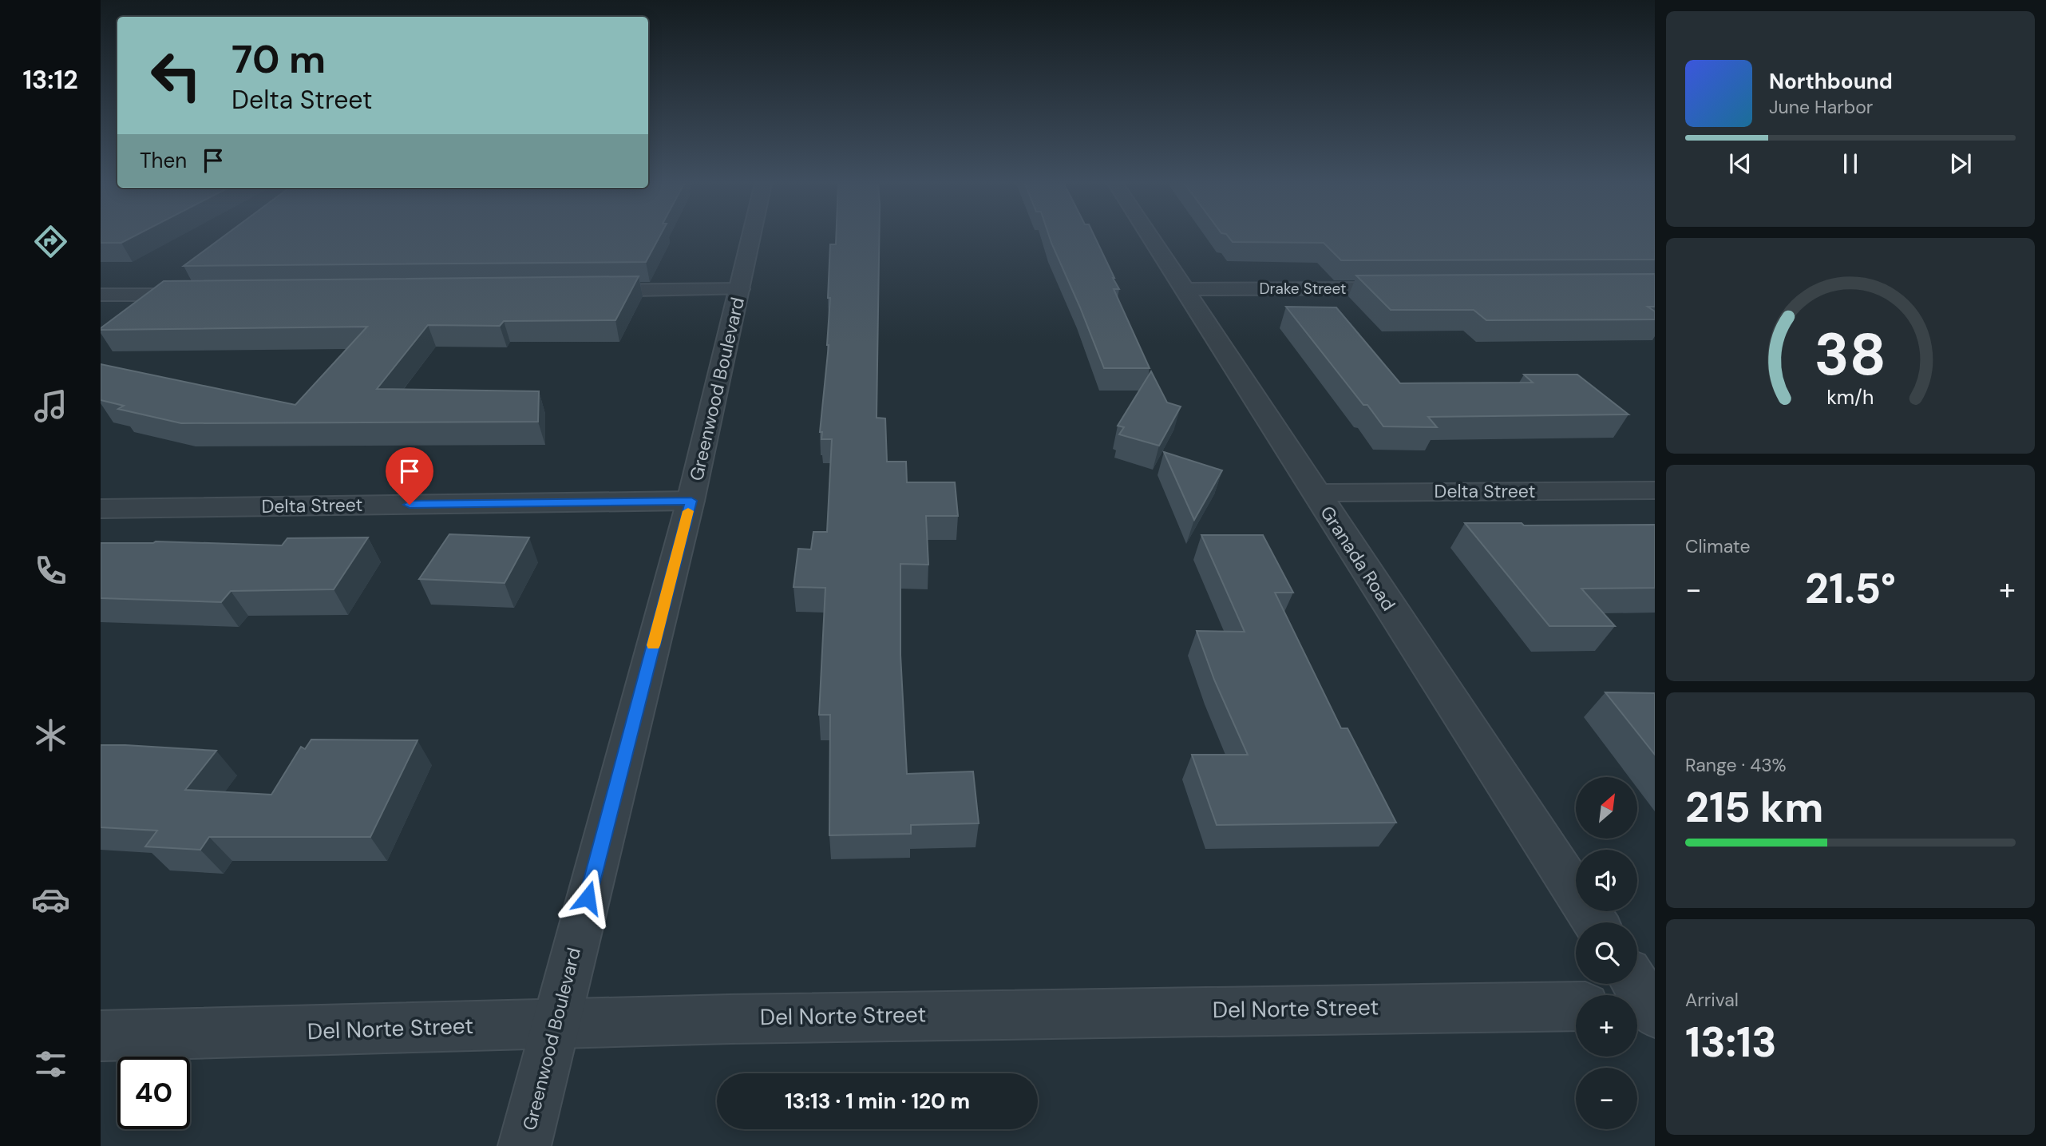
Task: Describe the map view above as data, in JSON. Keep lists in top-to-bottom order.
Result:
{
  "streets": {
    "street": [
      "Drake Street",
      "Greenwood Boulevard",
      "Delta Street",
      "Granada Road",
      "Del Norte Street"
    ]
  },
  "crossings": [
    ["Drake Street", "Granada Road"],
    ["Greenwood Boulevard", "Delta Street"],
    ["Greenwood Boulevard", "Del Norte Street"],
    ["Delta Street", "Granada Road"]
  ],
  "north": "top right",
  "page": {
    "tabs": "13:12",
    "turn": ["70 m", "Delta Street"],
    "song": ["Northbound", "June Harbor"],
    "then": "Then",
    "tile": [
      "Climate",
      ["Range · 43%", "215 km"],
      ["Arrival", "13:13"]
    ],
    "heat": ["−", "21.5°", "+"],
    "map_buttons": ["+", "−"],
    "limit": "40",
    "trip": "13:13 · 1 min · 120 m",
    "gauge": ["38", "km/h"]
  }
}
